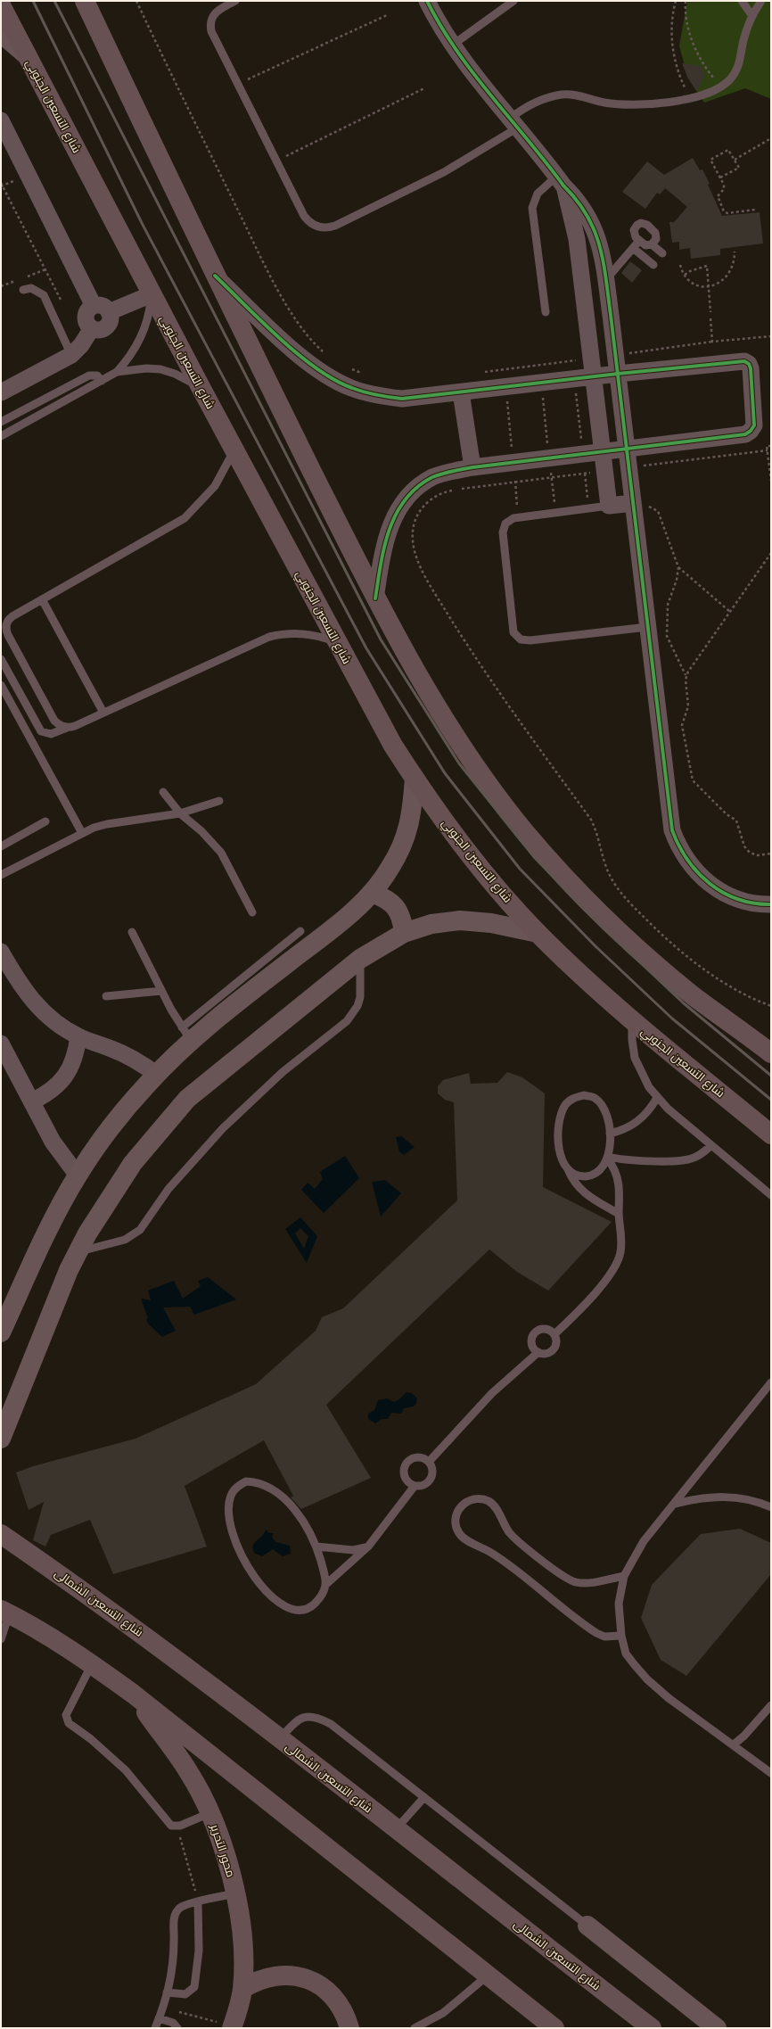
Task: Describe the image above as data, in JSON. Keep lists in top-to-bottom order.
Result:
{
  "streets": {
    "main road": ["شارع التسعين الجنوبي", "شارع التسعين الشمالى", "محور التحرير"]
  }
}
